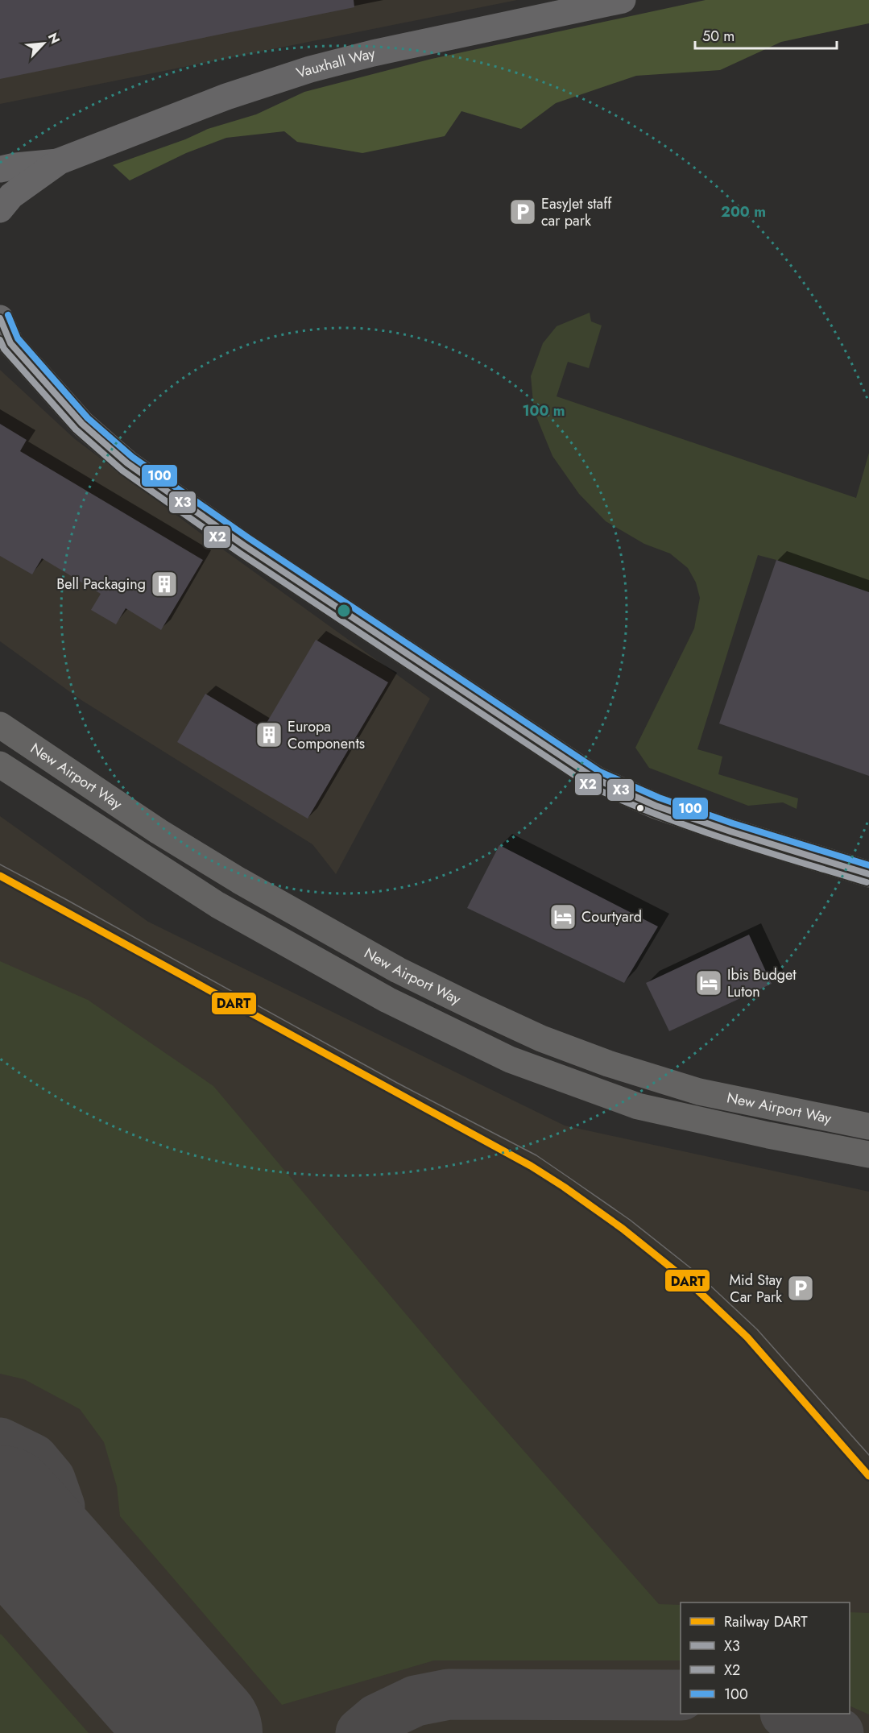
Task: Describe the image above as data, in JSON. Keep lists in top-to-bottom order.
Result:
{
  "streets": {
    "highway": ["New Airport Way"],
    "main road": ["Vauxhall Way"]
  },
  "places": {
    "parking": ["EasyJet staff car park", "Mid Stay Car Park"],
    "building": ["Bell Packaging", "Europa Components"],
    "hotel": ["Courtyard", "Ibis Budget Luton"]
  },
  "lines": [
    "transit line 100",
    "transit line X3",
    "transit line X2",
    "rail line DART"
  ],
  "legend": [
    "Railway DART",
    "X3",
    "X2",
    "100"
  ],
  "scale_bar": "50 m",
  "north": "top right",
  "rings": ["200 m", "100 m"]
}
